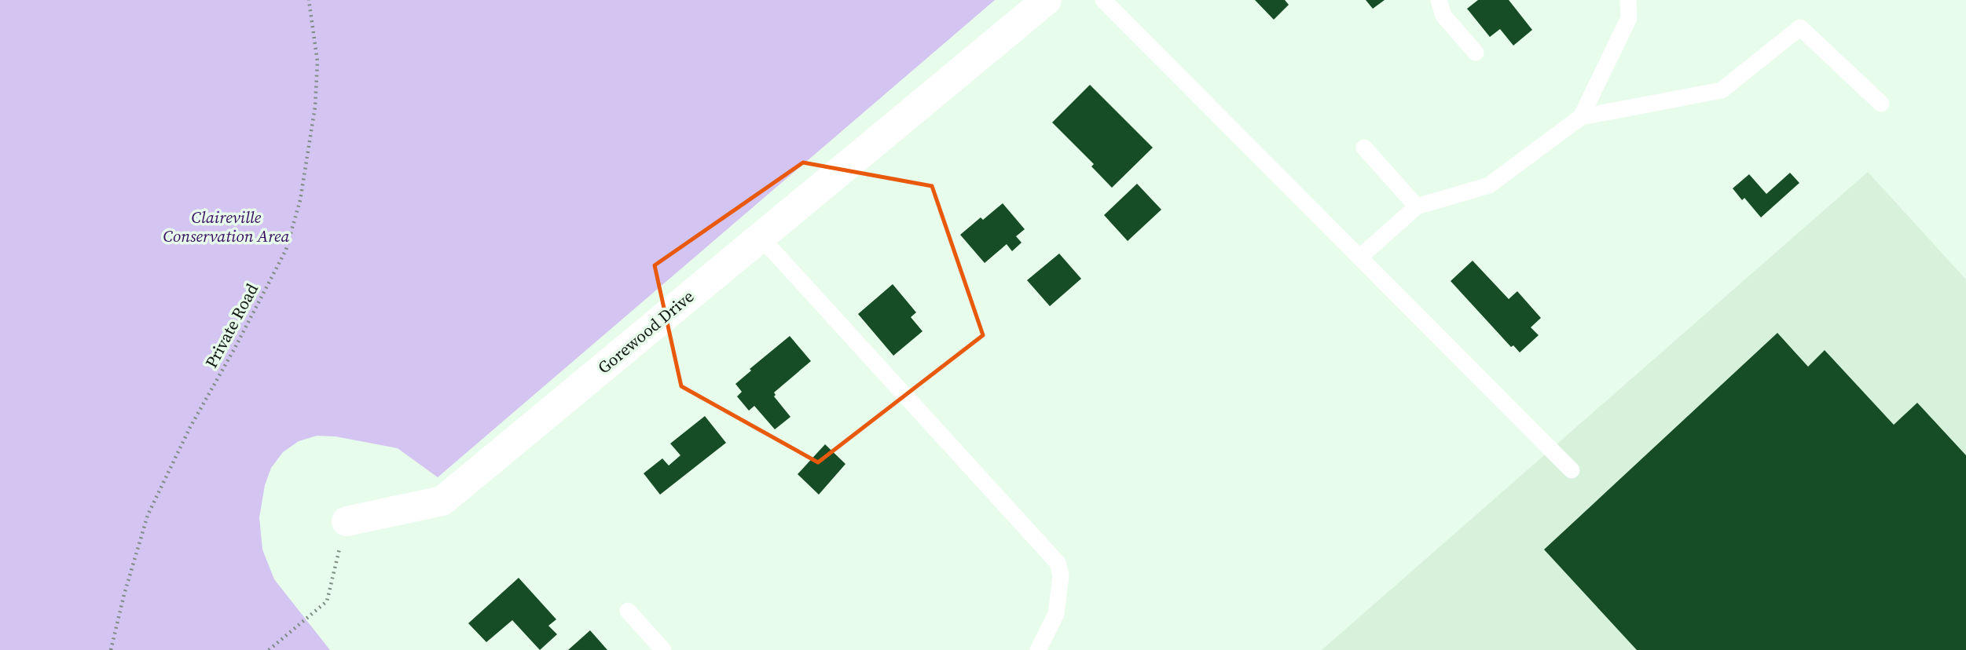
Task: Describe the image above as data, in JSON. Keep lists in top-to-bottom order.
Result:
{
  "streets": {
    "street": ["Gorewood Drive"],
    "path": ["Private Road"]
  },
  "parks": ["Claireville Conservation Area"]
}
